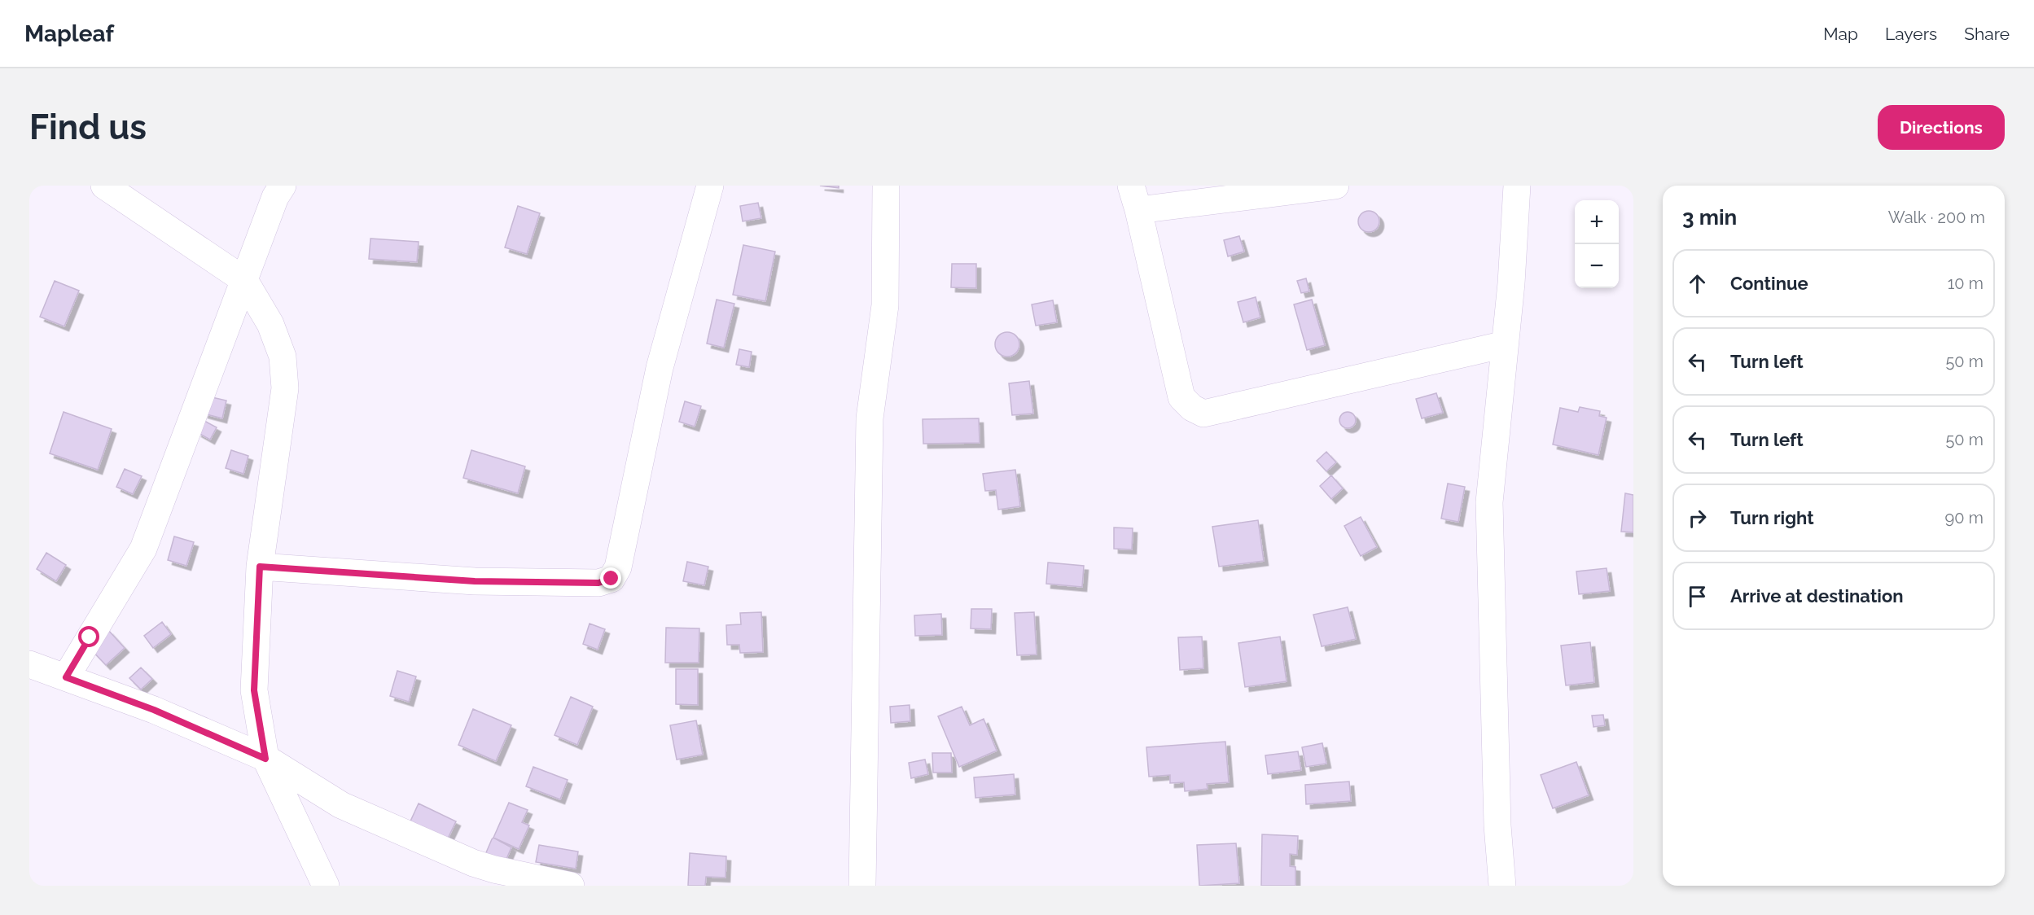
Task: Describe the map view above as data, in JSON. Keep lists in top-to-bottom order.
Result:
{
  "page": {
    "header": "Mapleaf",
    "nav": ["Map", "Layers", "Share"],
    "buttons": "Directions",
    "title": "Find us",
    "heading": ["3 min", "Walk · 200 m"],
    "map_buttons": ["+", "−"],
    "list": [
      ["Continue", "10 m"],
      ["Turn left", "50 m"],
      ["Turn left", "50 m"],
      ["Turn right", "90 m"],
      "Arrive at destination"
    ]
  }
}
